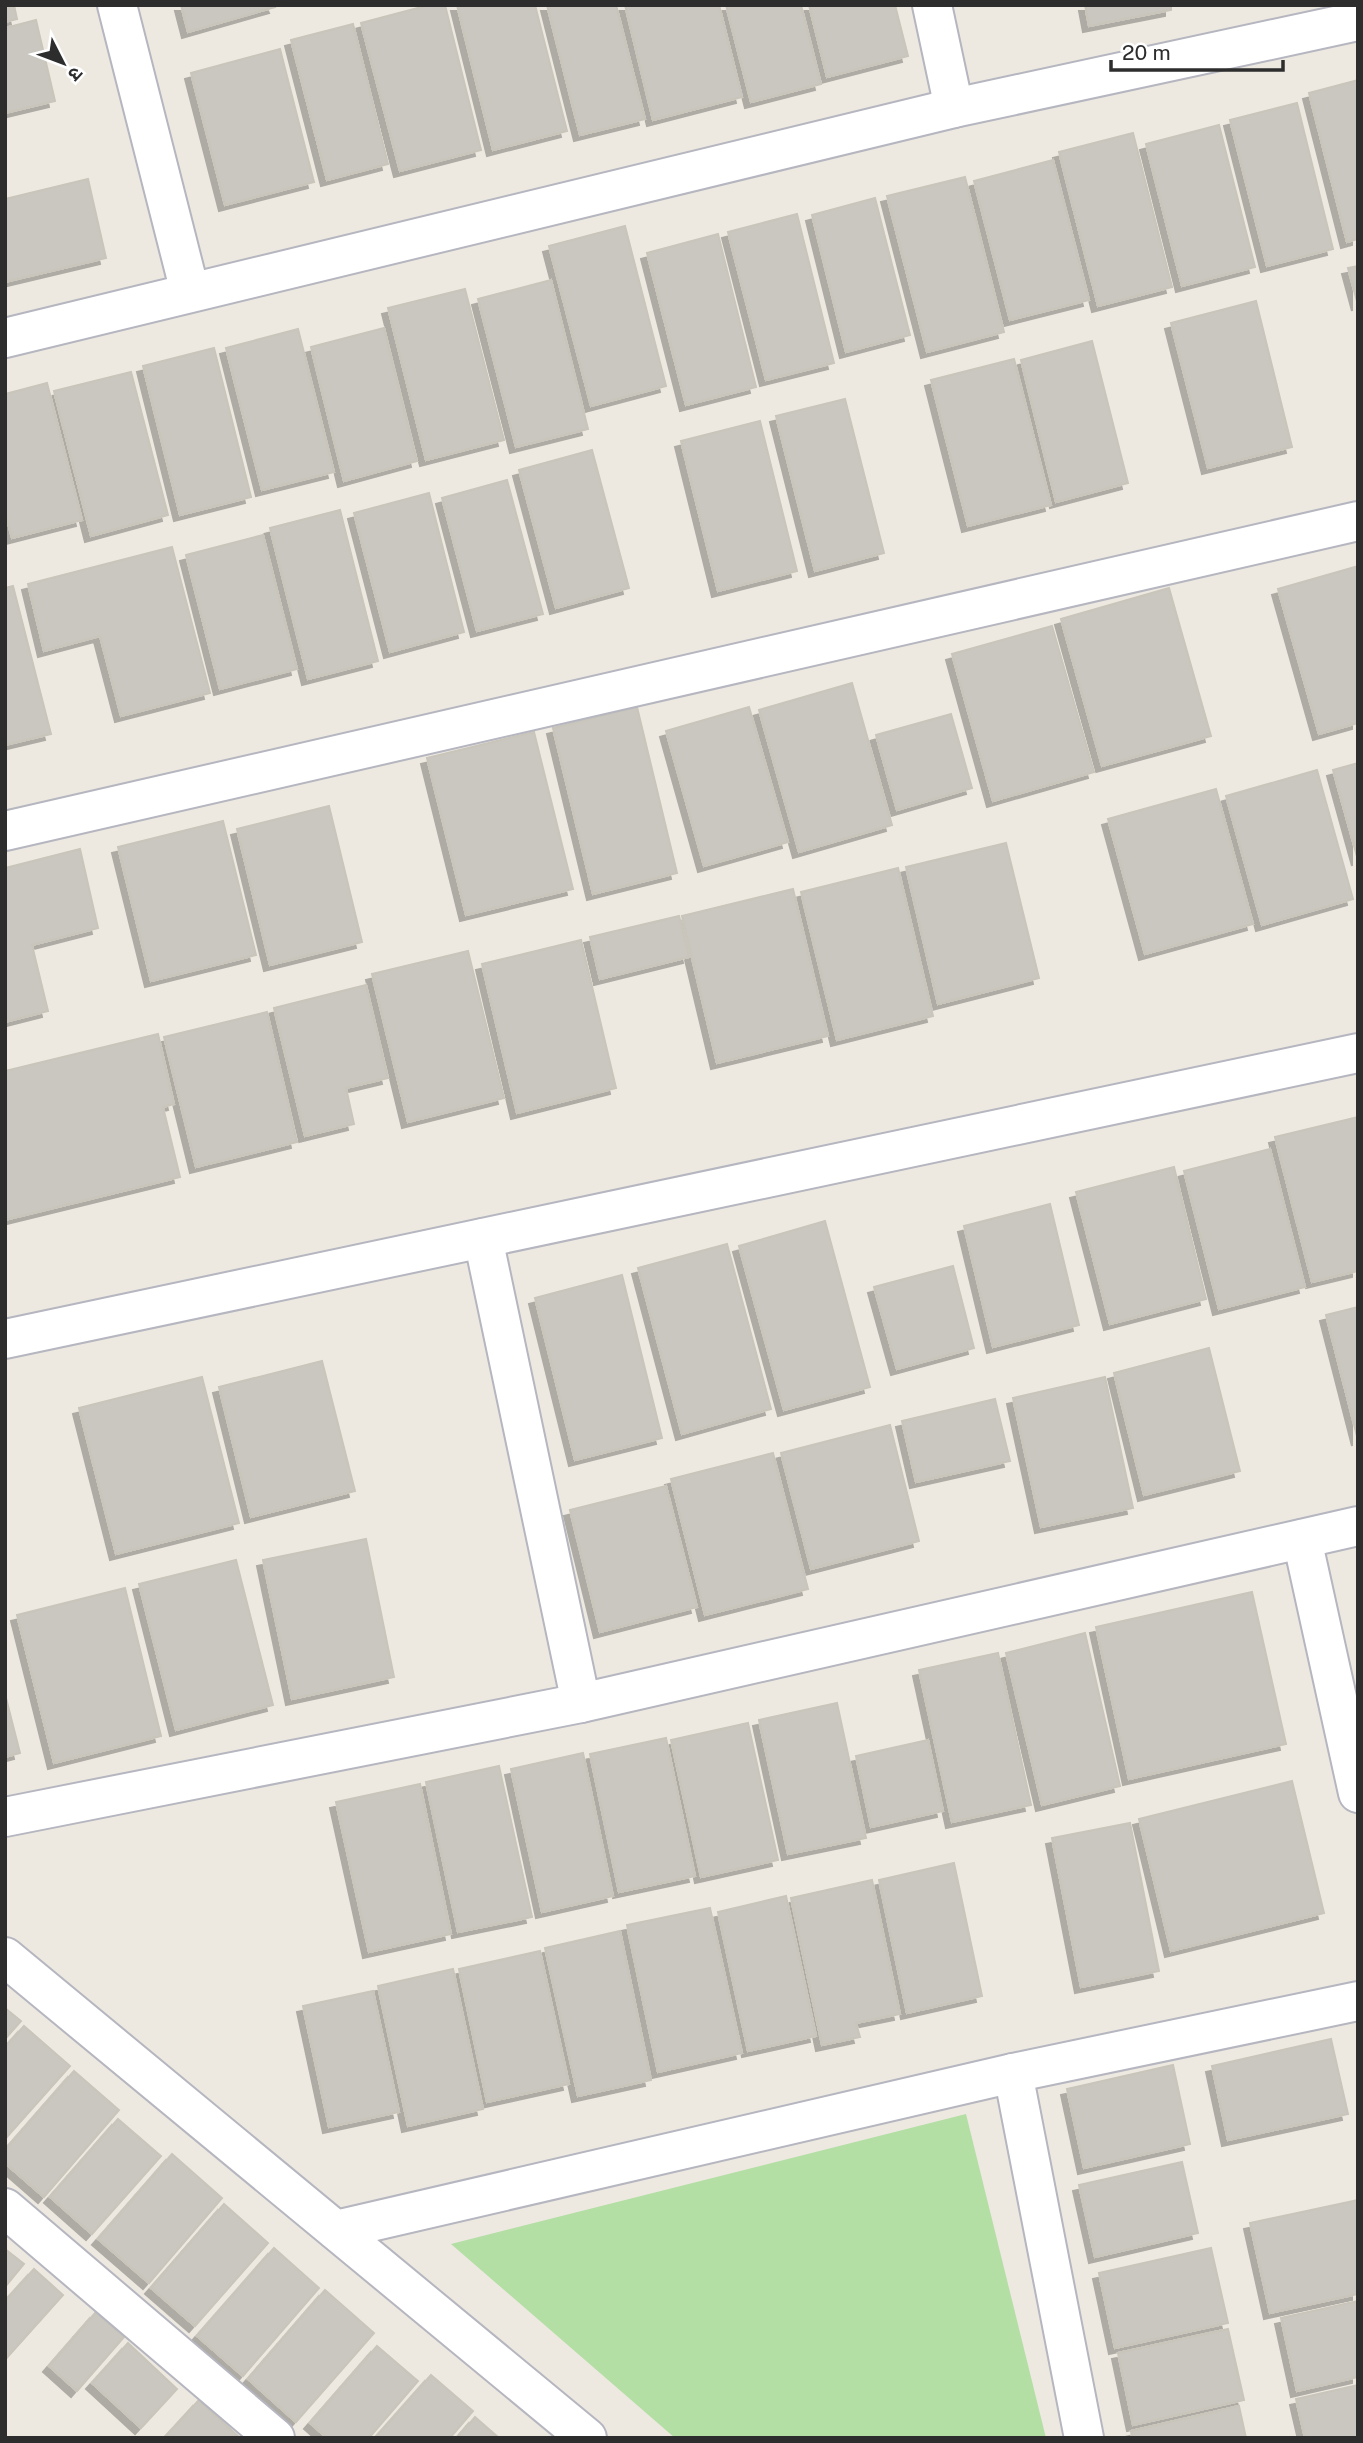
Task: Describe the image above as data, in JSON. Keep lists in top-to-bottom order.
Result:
{
  "scale_bar": "20 m",
  "north": "bottom right"
}
